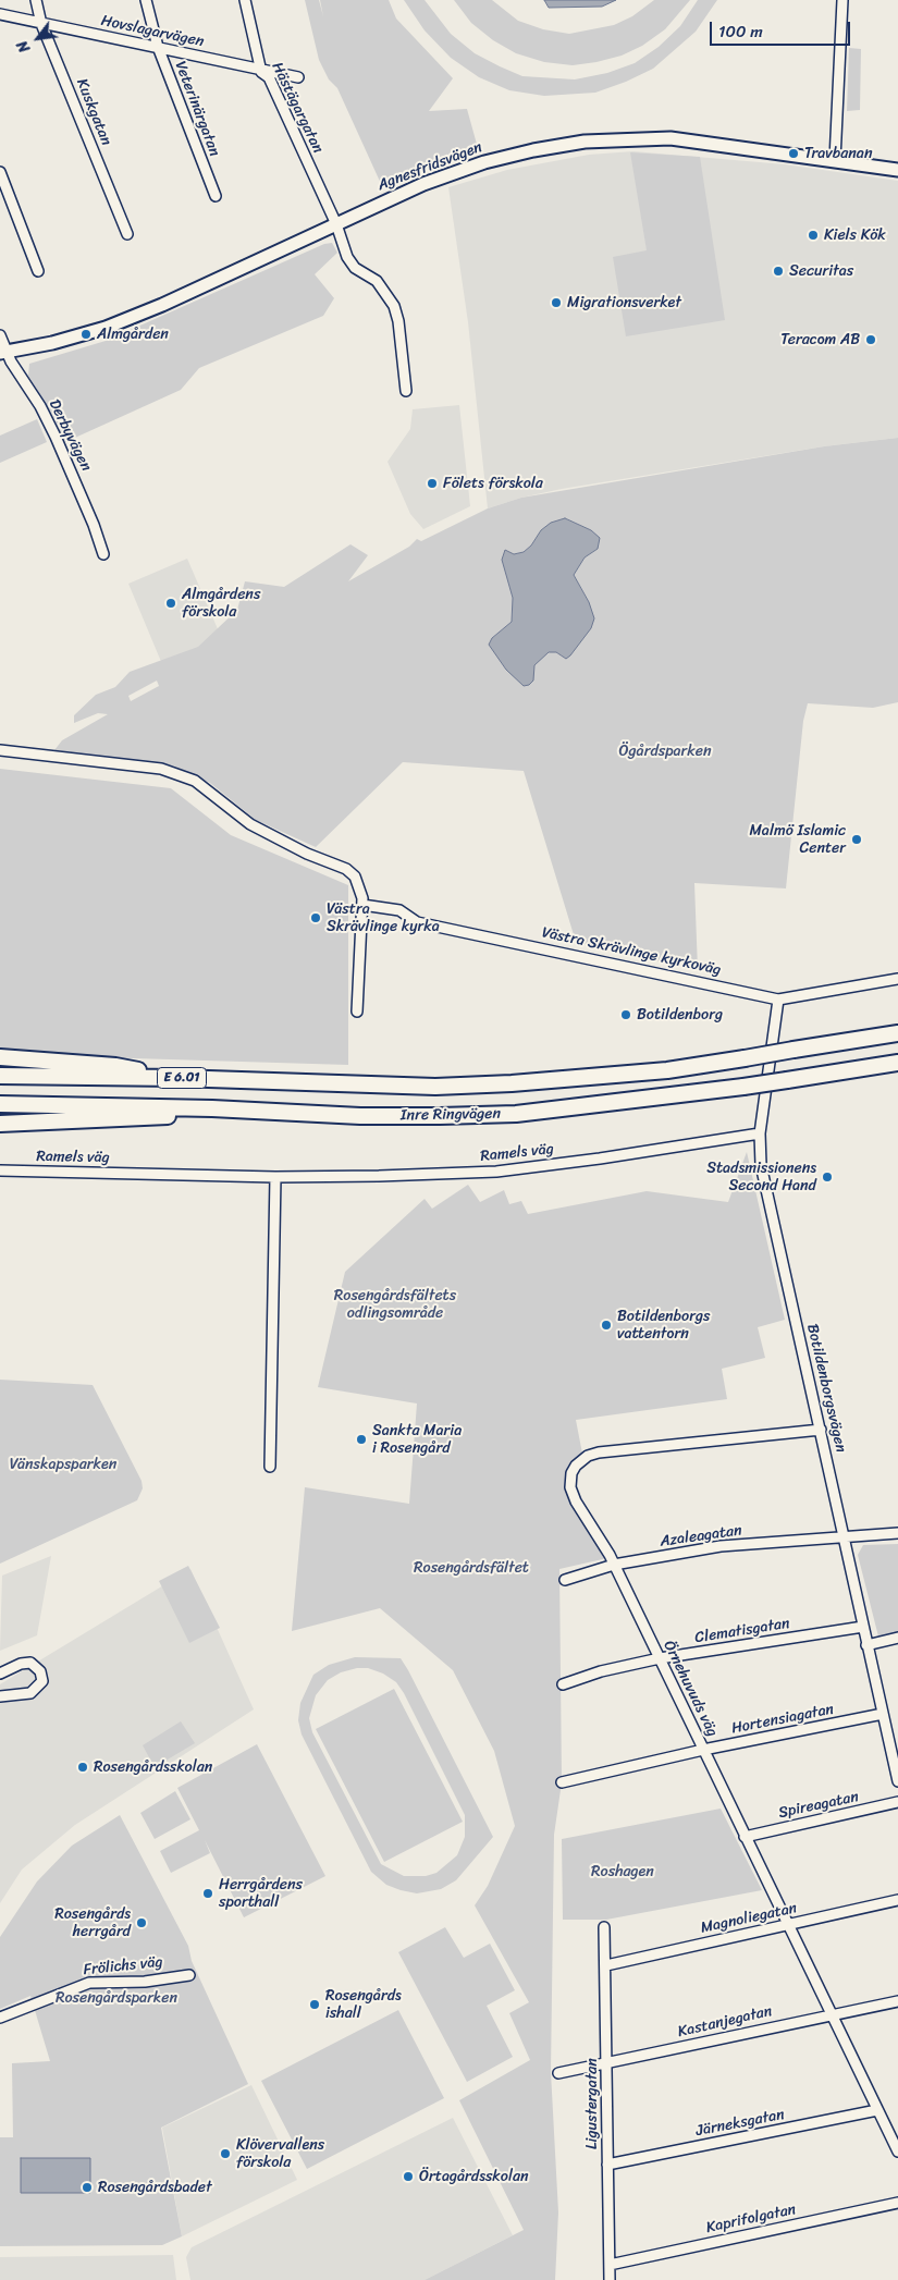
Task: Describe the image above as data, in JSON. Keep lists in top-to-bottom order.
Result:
{
  "streets": {
    "highway": ["E 6.01", "Inre Ringvägen"],
    "main road": ["Agnesfridsvägen"],
    "street": [
      "Hovslagarvägen",
      "Hästägargatan",
      "Veterinärgatan",
      "Kuskgatan",
      "Derbyvägen",
      "Västra Skrävlinge kyrkoväg",
      "Ramels väg",
      "Botildenborgsvägen",
      "Azaleagatan",
      "Clematisgatan",
      "Örnehuvuds väg",
      "Hortensiagatan",
      "Spireagatan",
      "Magnoliegatan",
      "Frölichs väg",
      "Kastanjegatan",
      "Ligustergatan",
      "Järneksgatan",
      "Kaprifolgatan"
    ]
  },
  "crossings": [
    ["Hovslagarvägen", "Hästägargatan"],
    ["Hovslagarvägen", "Veterinärgatan"],
    ["Hovslagarvägen", "Kuskgatan"],
    ["Hästägargatan", "Agnesfridsvägen"],
    ["Agnesfridsvägen", "Derbyvägen"],
    ["Västra Skrävlinge kyrkoväg", "Botildenborgsvägen"],
    ["Ramels väg", "Botildenborgsvägen"],
    ["Botildenborgsvägen", "Azaleagatan"],
    ["Botildenborgsvägen", "Clematisgatan"],
    ["Botildenborgsvägen", "Örnehuvuds väg"],
    ["Botildenborgsvägen", "Hortensiagatan"],
    ["Azaleagatan", "Örnehuvuds väg"],
    ["Clematisgatan", "Örnehuvuds väg"],
    ["Örnehuvuds väg", "Hortensiagatan"],
    ["Örnehuvuds väg", "Spireagatan"],
    ["Örnehuvuds väg", "Magnoliegatan"],
    ["Örnehuvuds väg", "Kastanjegatan"],
    ["Örnehuvuds väg", "Järneksgatan"],
    ["Magnoliegatan", "Ligustergatan"],
    ["Kastanjegatan", "Ligustergatan"],
    ["Ligustergatan", "Järneksgatan"],
    ["Ligustergatan", "Kaprifolgatan"]
  ],
  "parks": [
    "Ögårdsparken",
    "Rosengårdsfältets odlingsområde",
    "Vänskapsparken",
    "Rosengårdsfältet",
    "Roshagen",
    "Rosengårdsparken"
  ],
  "places": [
    "Travbanan",
    "Kiels Kök",
    "Securitas",
    "Migrationsverket",
    "Almgården",
    "Teracom AB",
    "Fölets förskola",
    "Almgårdens förskola",
    "Malmö Islamic Center",
    "Västra Skrävlinge kyrka",
    "Botildenborg",
    "Stadsmissionens Second Hand",
    "Botildenborgs vattentorn",
    "Sankta Maria i Rosengård",
    "Rosengårdsskolan",
    "Herrgårdens sporthall",
    "Rosengårds herrgård",
    "Rosengårds ishall",
    "Klövervallens förskola",
    "Örtagårdsskolan",
    "Rosengårdsbadet"
  ],
  "scale_bar": "100 m",
  "north": "bottom left"
}
